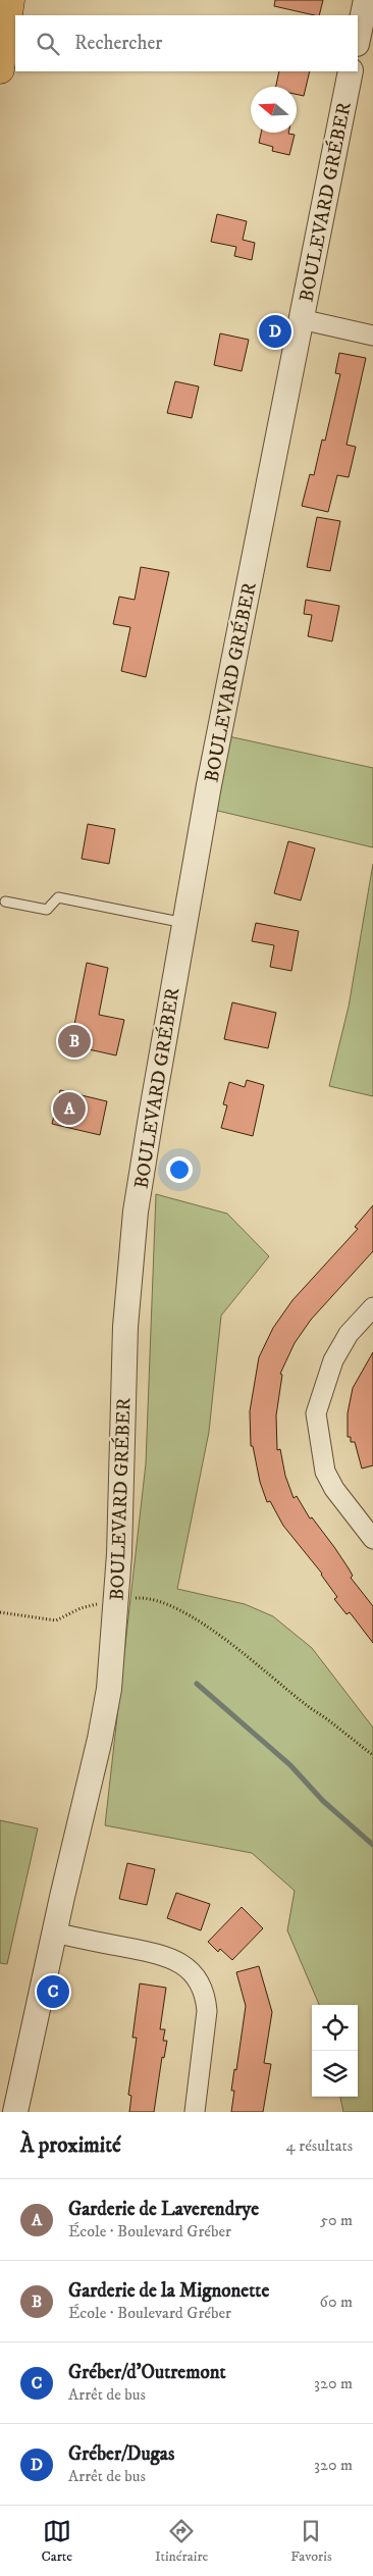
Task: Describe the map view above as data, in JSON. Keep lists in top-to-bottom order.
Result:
{
  "streets": {
    "street": ["BOULEVARD GRÉBER"]
  },
  "north": "left",
  "page": {
    "search": "Rechercher",
    "pins": [
      "D",
      "B",
      "A",
      "C"
    ],
    "heading": ["À proximité", "4 résultats"],
    "list": [
      {
        "mark": "A",
        "name": "Garderie de Laverendrye",
        "note": "École · Boulevard Gréber",
        "value": "50 m"
      },
      {
        "mark": "B",
        "name": "Garderie de la Mignonette",
        "note": "École · Boulevard Gréber",
        "value": "60 m"
      },
      {
        "mark": "C",
        "name": "Gréber/d'Outremont",
        "note": "Arrêt de bus",
        "value": "320 m"
      },
      {
        "mark": "D",
        "name": "Gréber/Dugas",
        "note": "Arrêt de bus",
        "value": "320 m"
      }
    ],
    "nav": ["Carte", "Itinéraire", "Favoris"]
  }
}
